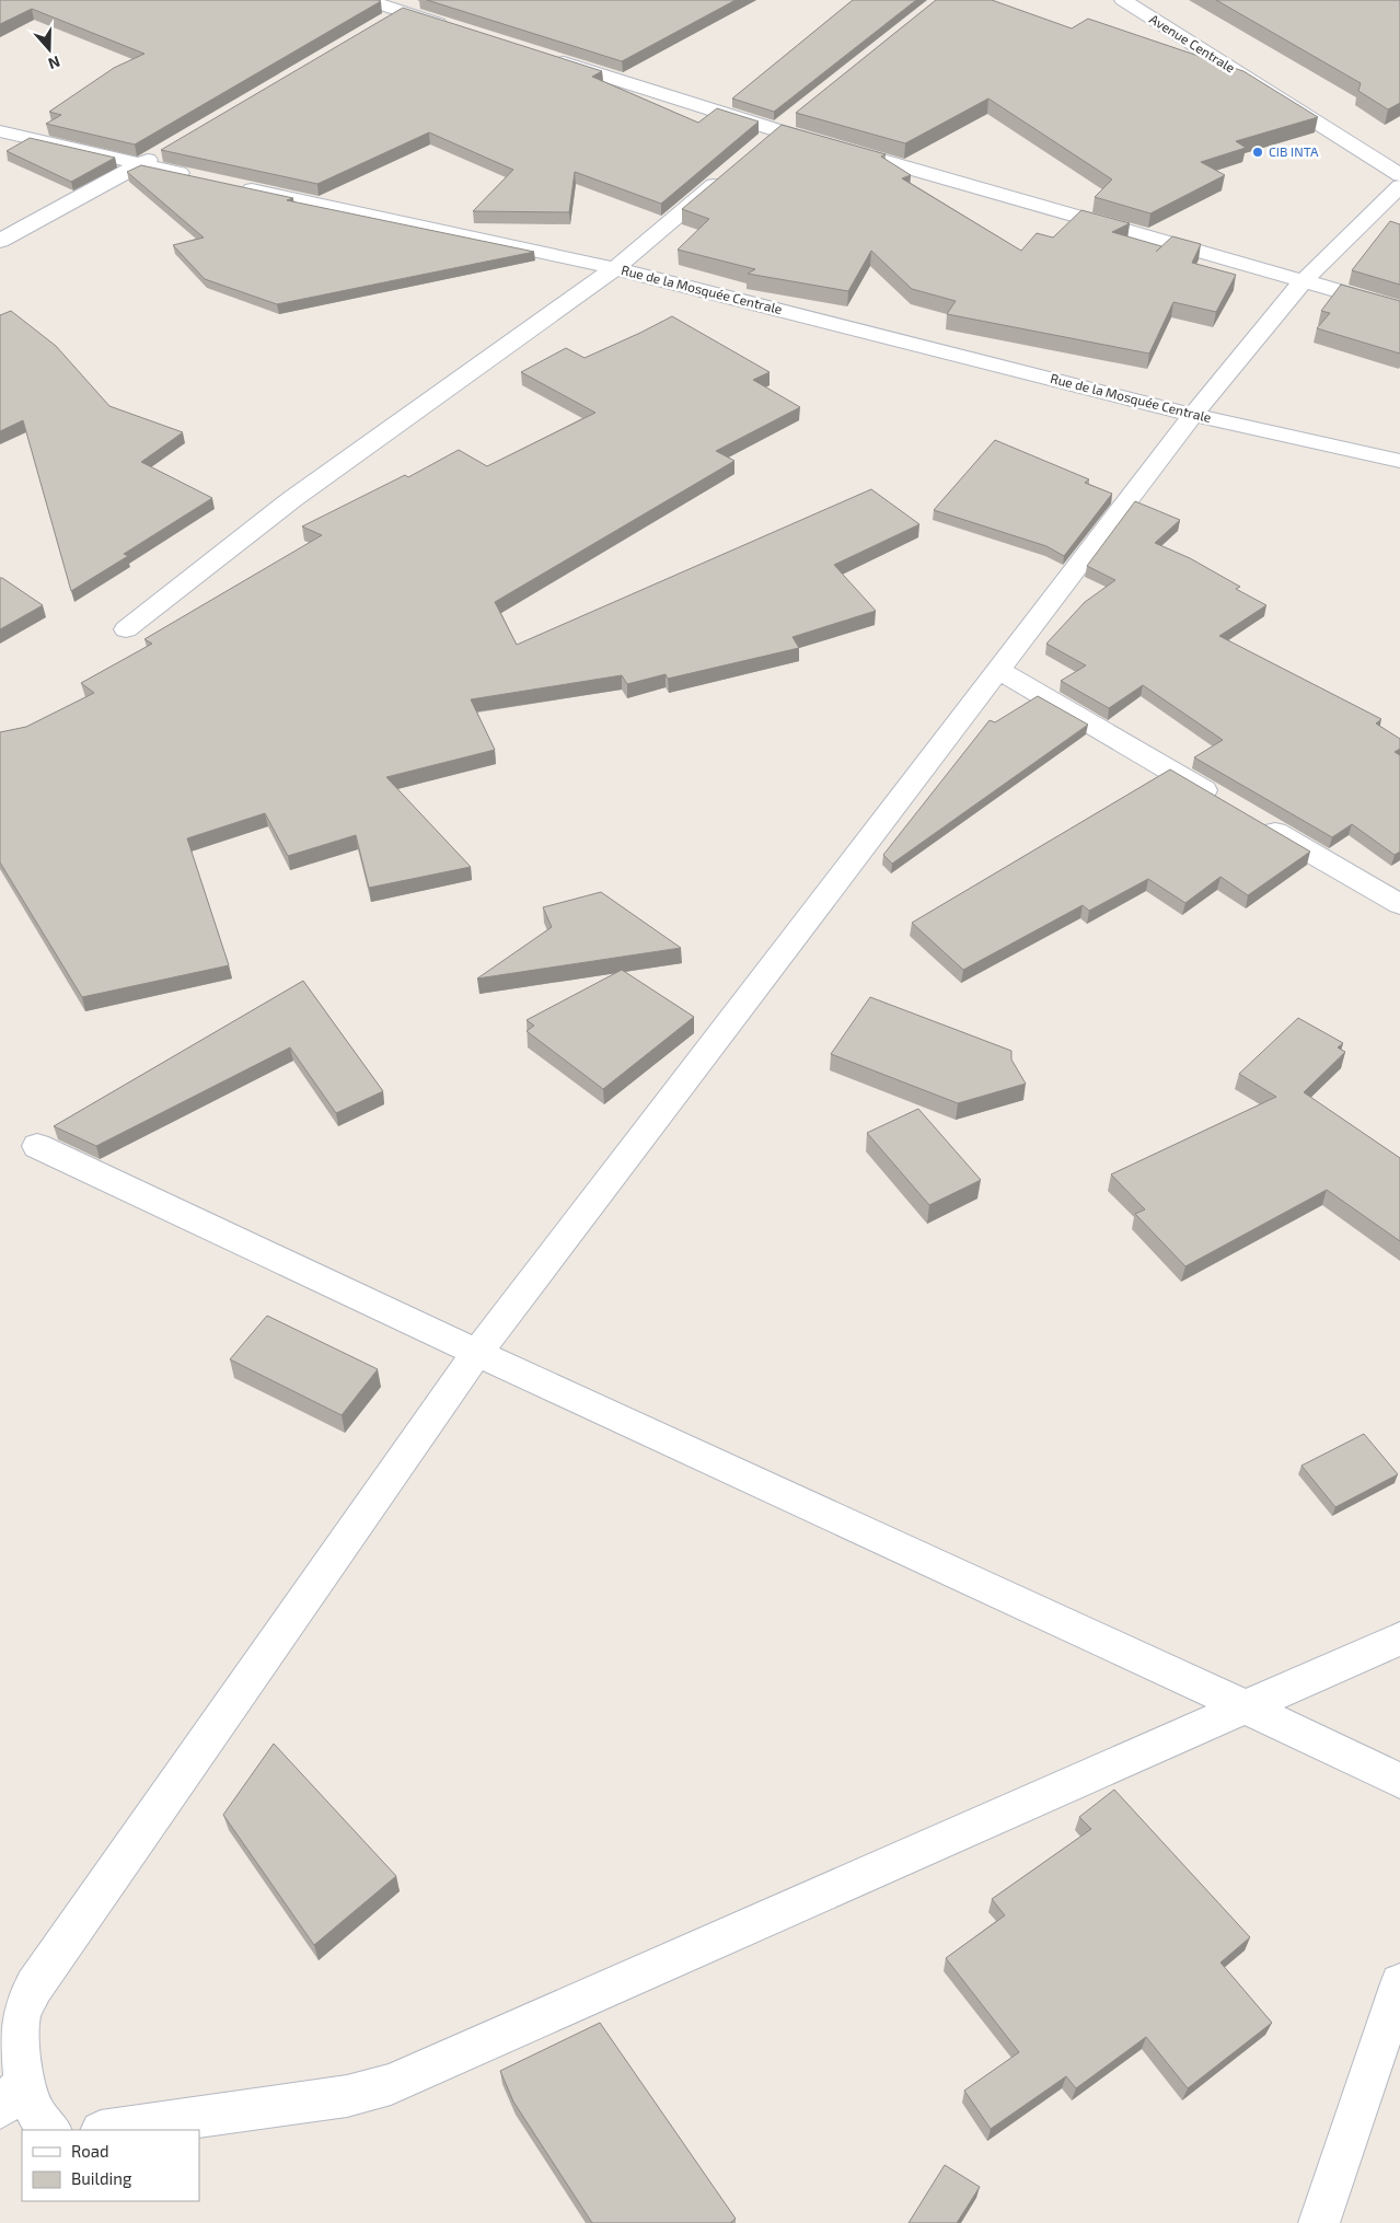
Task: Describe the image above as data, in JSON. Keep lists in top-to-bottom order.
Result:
{
  "streets": {
    "street": ["Avenue Centrale", "Rue de la Mosquée Centrale"]
  },
  "places": ["CIB INTA"],
  "legend": ["Road", "Building"],
  "north": "bottom"
}
